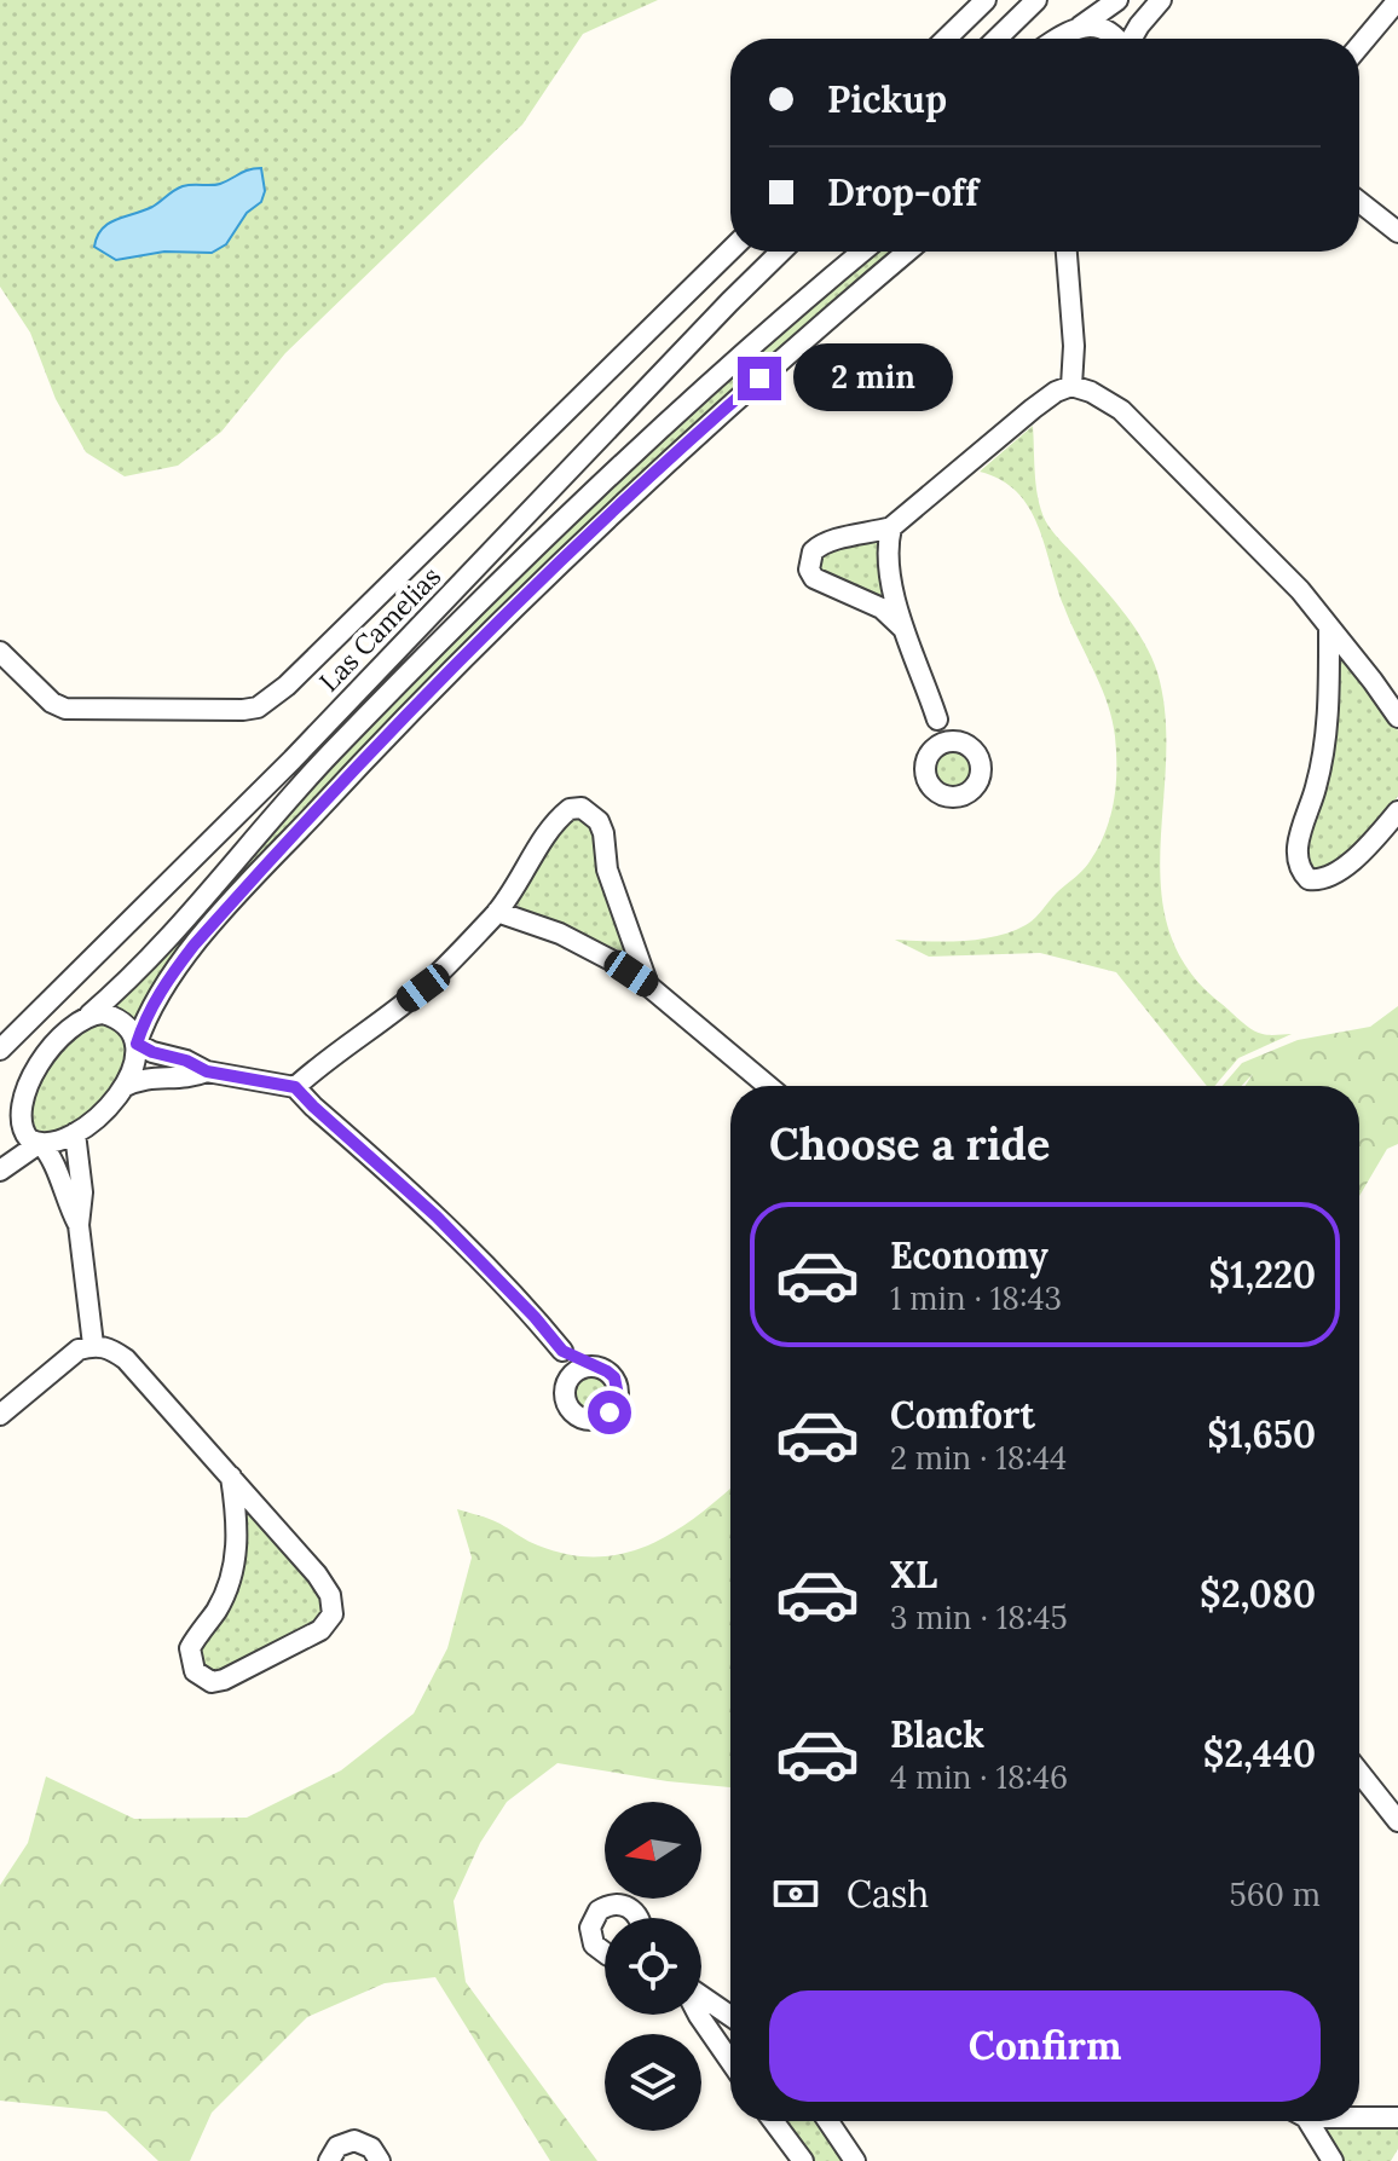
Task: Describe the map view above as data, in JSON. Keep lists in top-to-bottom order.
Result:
{
  "streets": {
    "street": ["Las Camelias"]
  },
  "north": "left",
  "page": {
    "banner": ["Pickup", "Drop-off"],
    "bubble": "2 min",
    "heading": "Choose a ride",
    "list": [
      {
        "name": "Economy",
        "note": "1 min · 18:43",
        "value": "$1,220"
      },
      {
        "name": "Comfort",
        "note": "2 min · 18:44",
        "value": "$1,650"
      },
      {
        "name": "XL",
        "note": "3 min · 18:45",
        "value": "$2,080"
      },
      {
        "name": "Black",
        "note": "4 min · 18:46",
        "value": "$2,440"
      }
    ],
    "pay": ["Cash", "560 m"],
    "buttons": "Confirm"
  }
}
